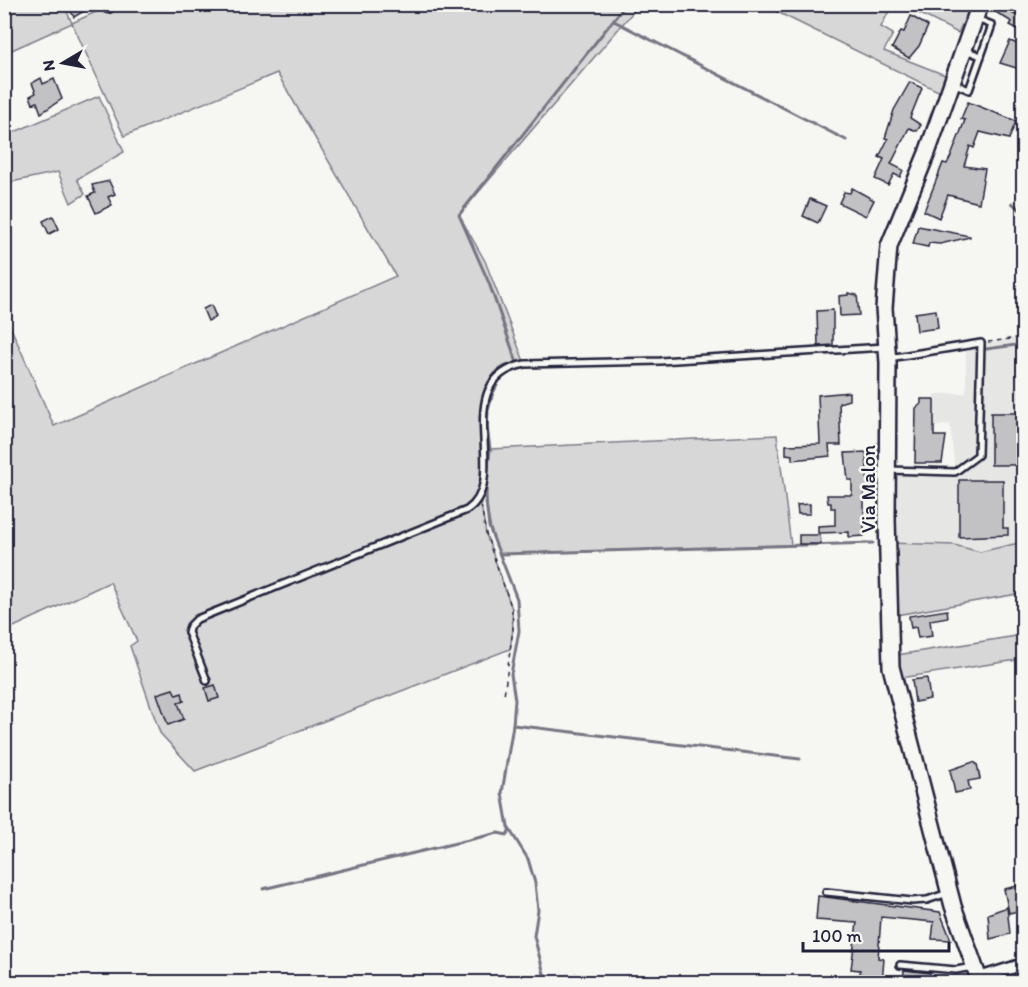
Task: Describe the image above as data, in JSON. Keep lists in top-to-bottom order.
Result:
{
  "streets": {
    "street": ["Via Malon"]
  },
  "scale_bar": "100 m",
  "north": "left"
}
